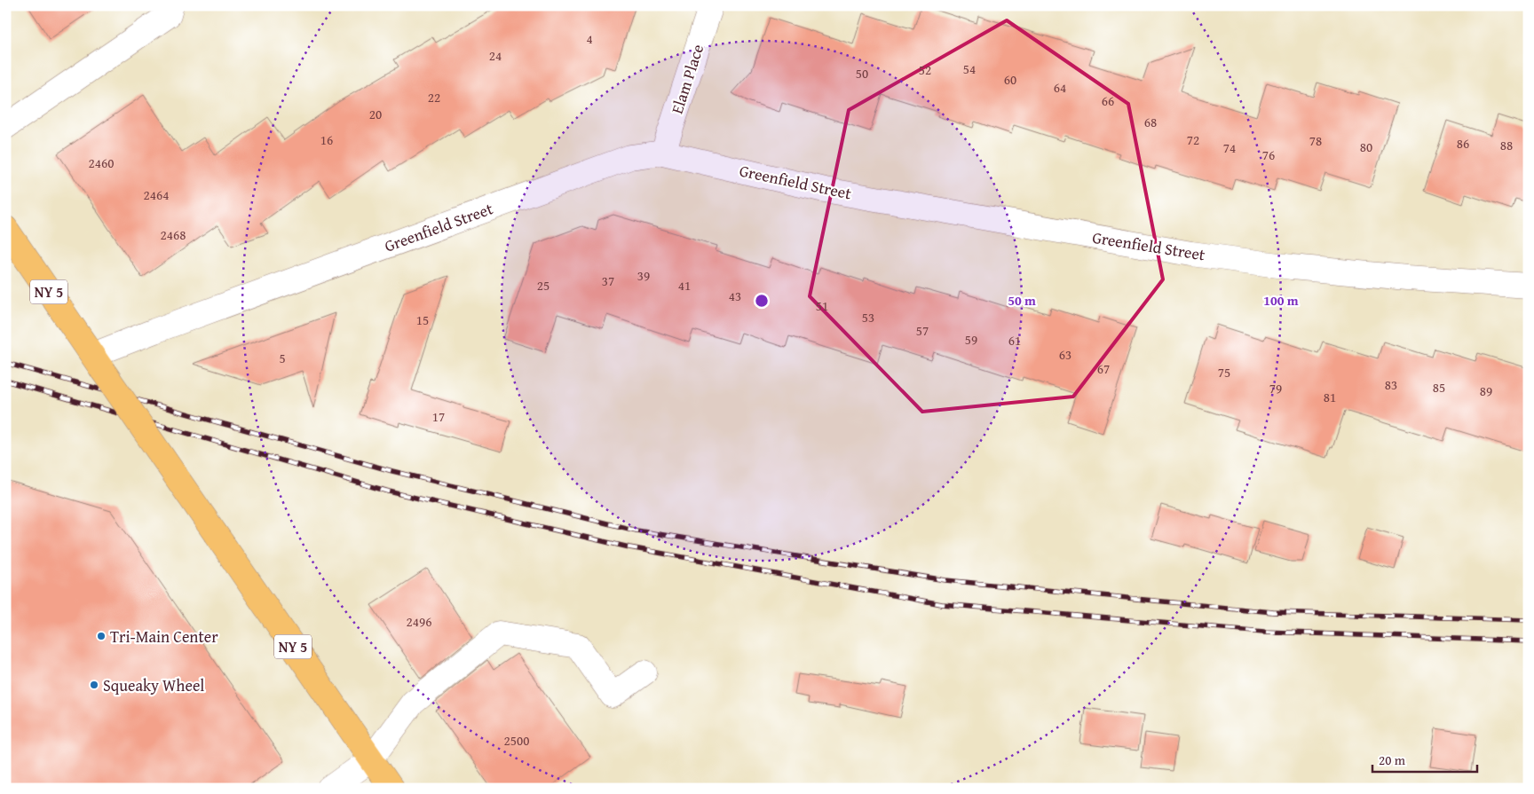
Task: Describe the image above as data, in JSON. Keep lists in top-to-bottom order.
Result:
{
  "streets": {
    "main road": ["NY 5"],
    "street": ["Elam Place", "Greenfield Street"]
  },
  "crossings": [
    ["Elam Place", "Greenfield Street"],
    ["Greenfield Street", "NY 5"]
  ],
  "places": ["Tri-Main Center", "Squeaky Wheel"],
  "house_numbers": [
    "4",
    "24",
    "54",
    "52",
    "50",
    "60",
    "64",
    "22",
    "66",
    "20",
    "68",
    "16",
    "72",
    "78",
    "86",
    "88",
    "80",
    "74",
    "76",
    "2460",
    "2464",
    "2468",
    "39",
    "37",
    "25",
    "41",
    "43",
    "51",
    "53",
    "15",
    "57",
    "59",
    "61",
    "63",
    "5",
    "67",
    "75",
    "83",
    "85",
    "79",
    "89",
    "81",
    "17",
    "2496",
    "2500"
  ],
  "scale_bar": "20 m",
  "rings": ["50 m", "100 m"]
}
